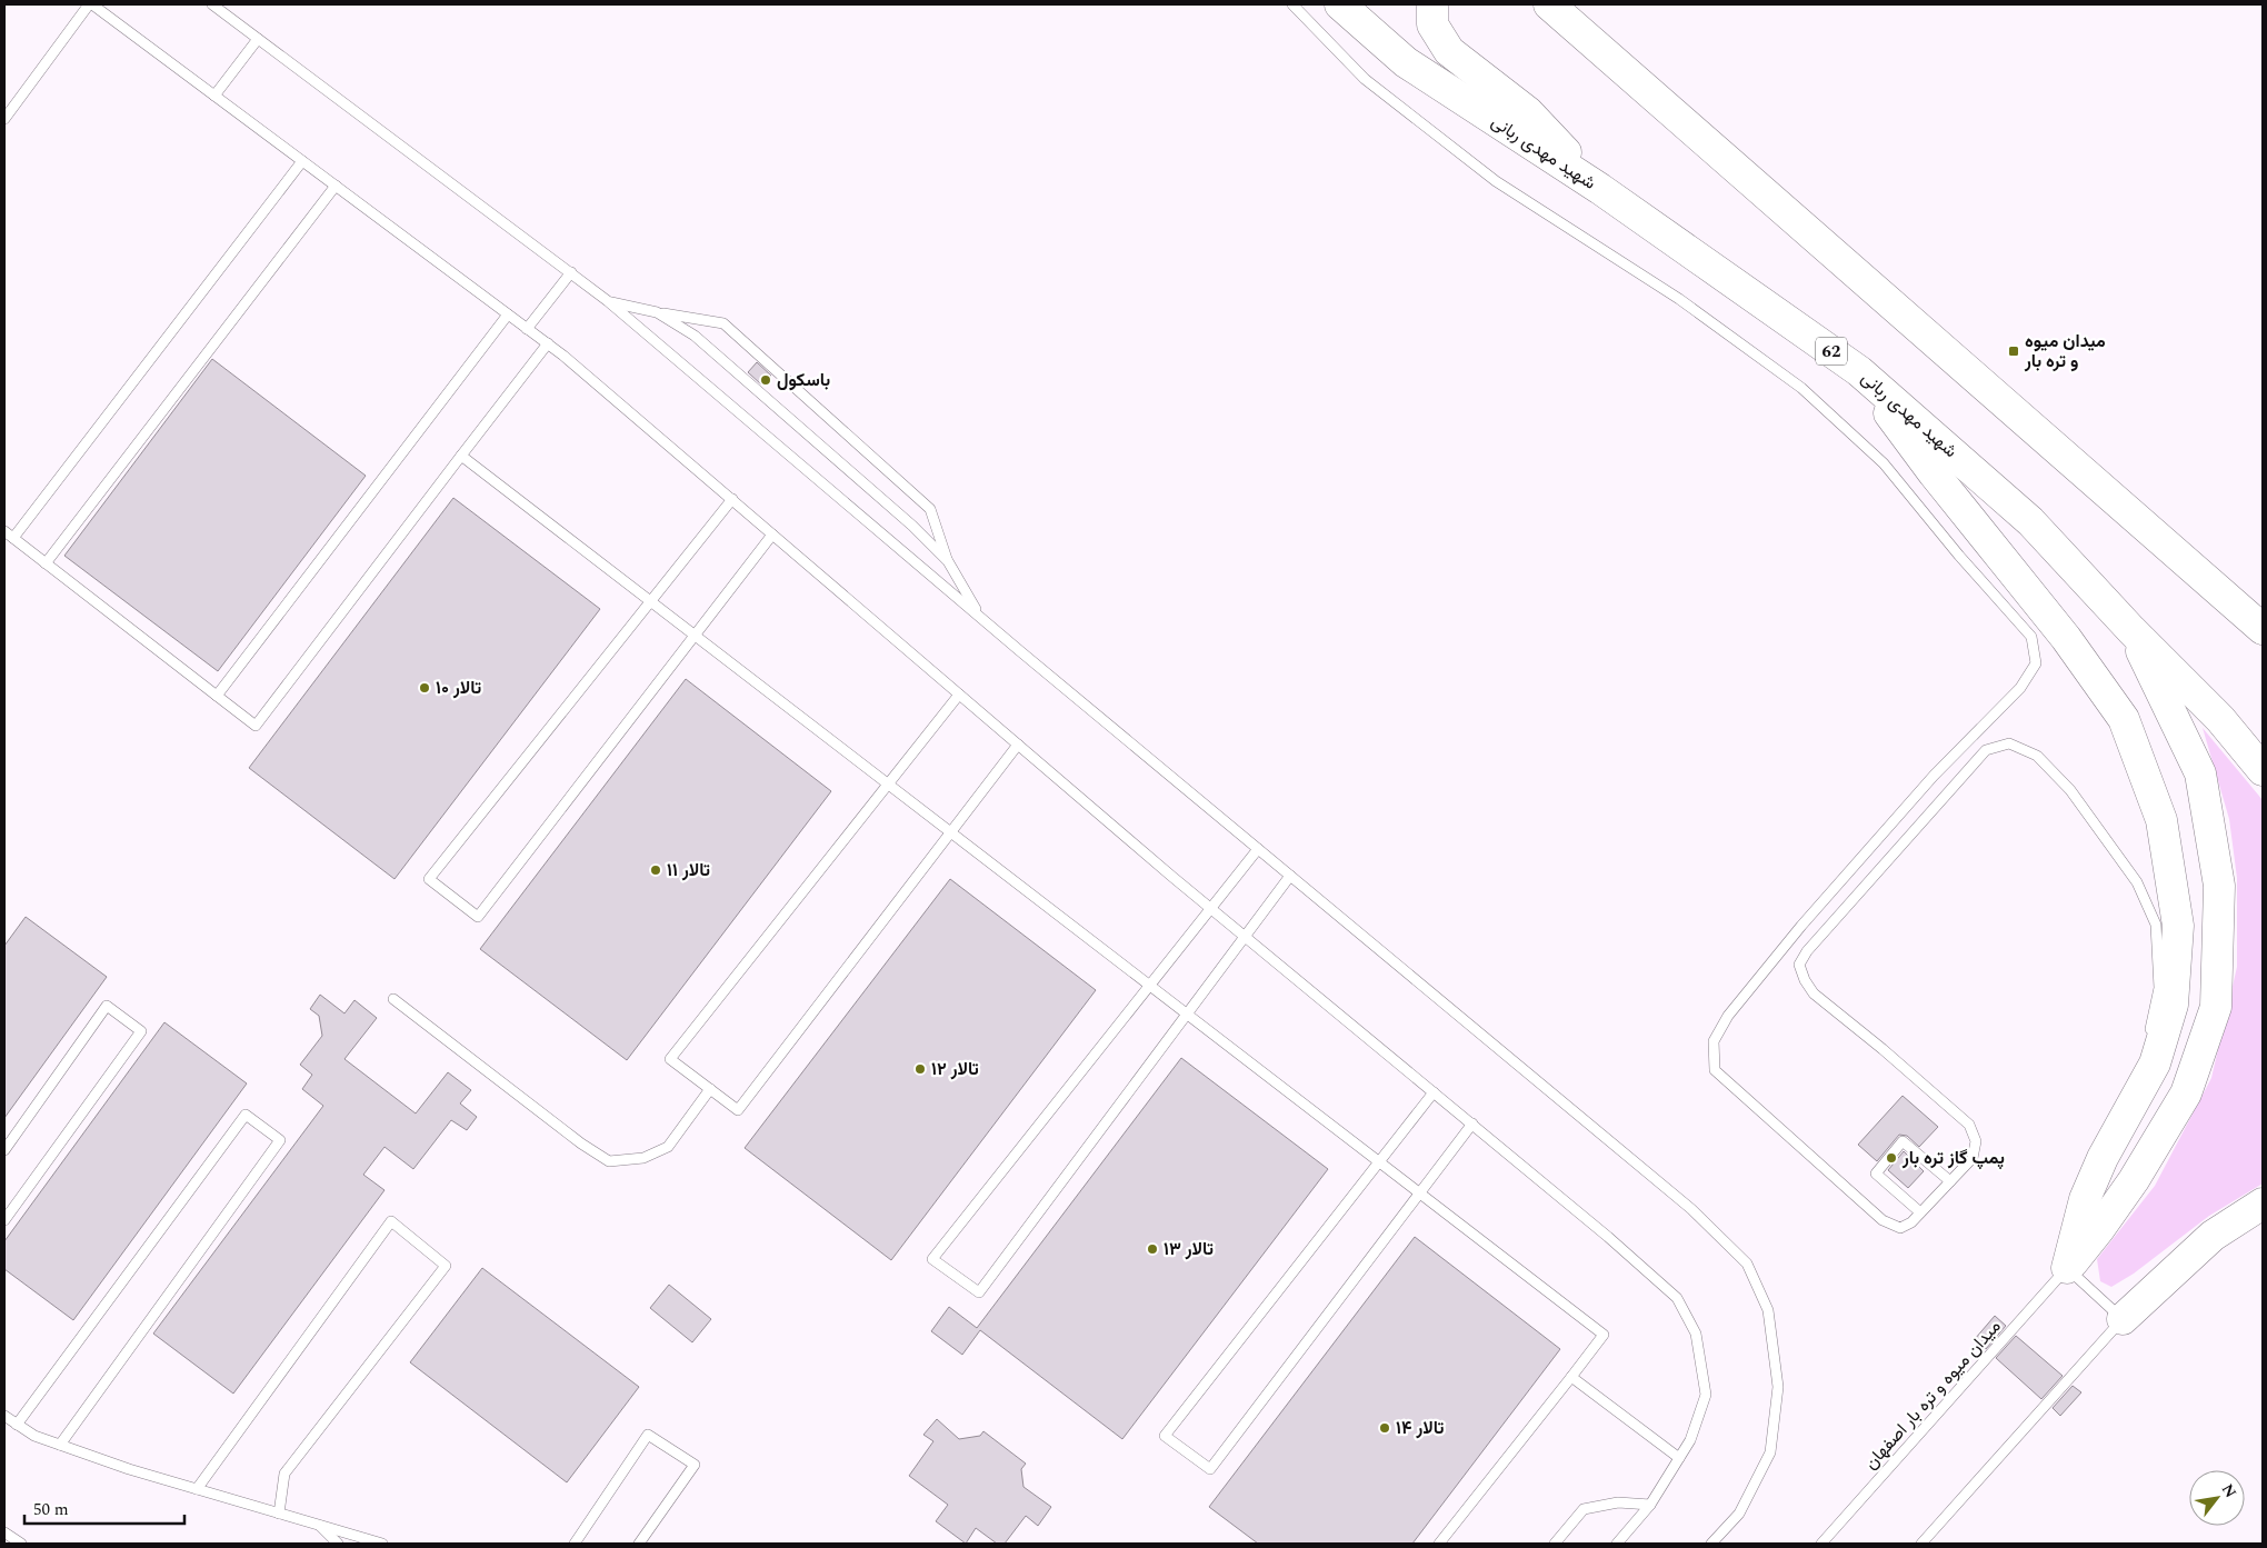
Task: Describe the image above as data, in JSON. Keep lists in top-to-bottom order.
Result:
{
  "streets": {
    "highway": ["شهید مهدی ربانی", "62"],
    "lane": ["میدان میوه و تره بار اصفهان"]
  },
  "places": {
    "transit": ["میدان میوه و تره بار"],
    "other": [
      "باسكول",
      "تالار ۱۰",
      "تالار ۱۱",
      "تالار ۱۲",
      "پمپ گاز تره بار",
      "تالار ۱۳",
      "تالار ۱۴"
    ]
  },
  "scale_bar": "50 m",
  "north": "top right"
}
